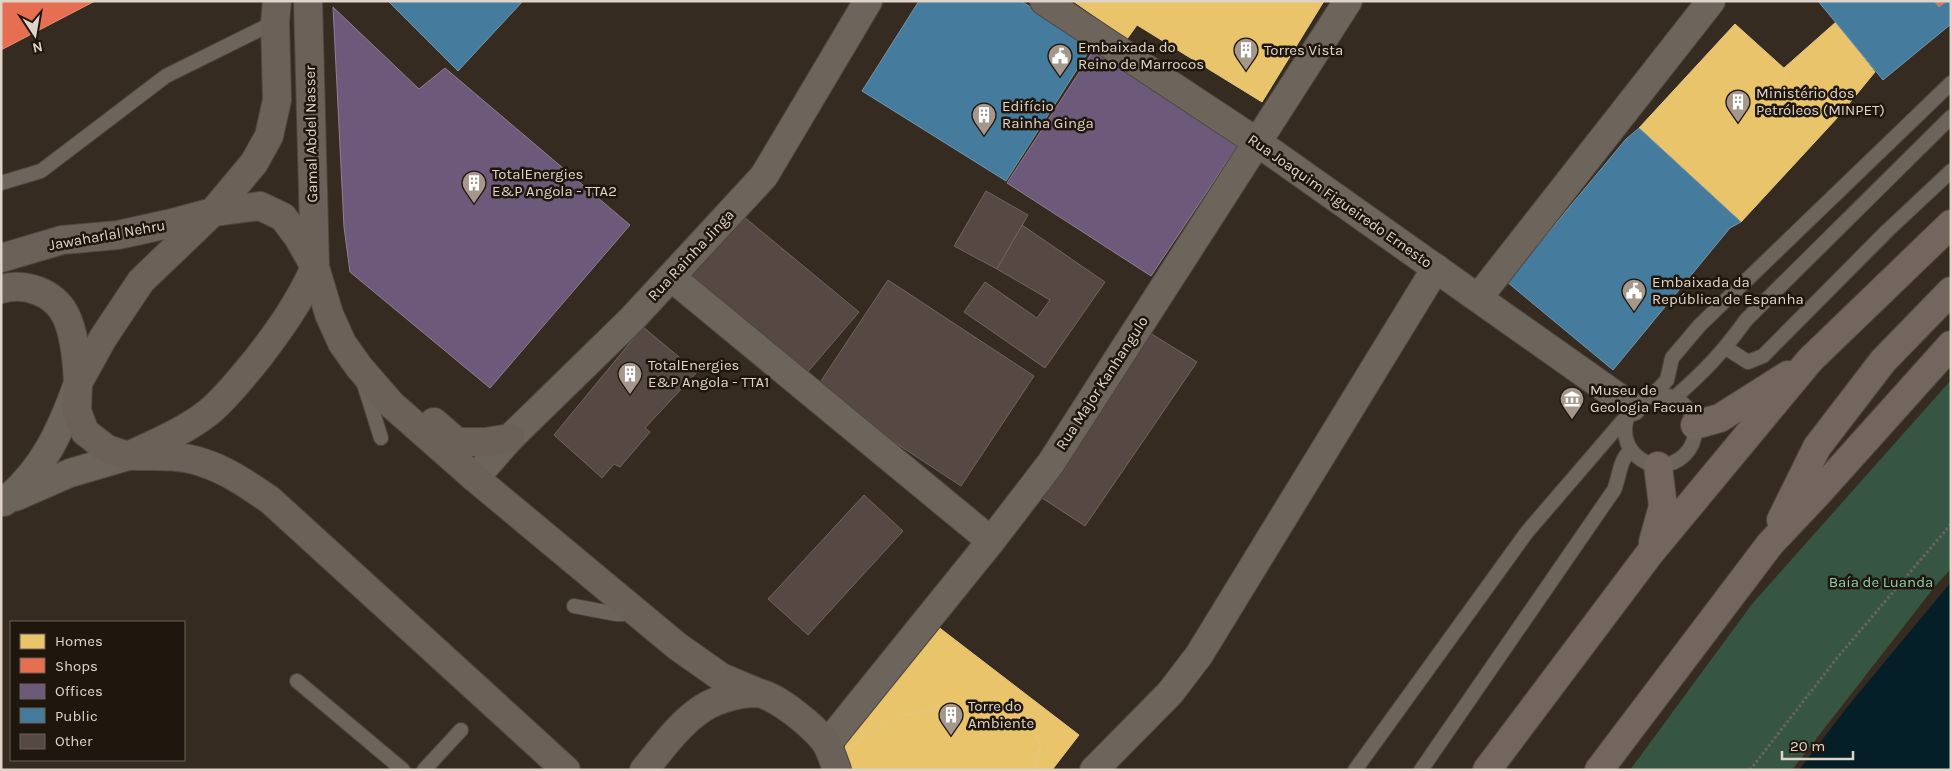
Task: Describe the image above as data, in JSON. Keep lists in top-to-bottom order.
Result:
{
  "streets": {
    "main road": ["Gamal Abdel Nasser", "Jawaharlal Nehru"],
    "street": ["Rua Joaquim Figueiredo Ernesto", "Rua Rainha Jinga", "Rua Major Kanhangulo"]
  },
  "crossings": [
    ["Gamal Abdel Nasser", "Jawaharlal Nehru"],
    ["Rua Joaquim Figueiredo Ernesto", "Rua Major Kanhangulo"]
  ],
  "parks": ["Baía de Luanda"],
  "places": {
    "building": [
      "Torres Vista",
      "Ministério dos Petróleos (MINPET)",
      "Edifício Rainha Ginga",
      "TotalEnergies E&P Angola - TTA2",
      "TotalEnergies E&P Angola - TTA1",
      "Torre do Ambiente"
    ],
    "public building": ["Embaixada do Reino de Marrocos", "Embaixada da República de Espanha"],
    "museum": ["Museu de Geologia Facuan"]
  },
  "legend": [
    "Homes",
    "Shops",
    "Offices",
    "Public",
    "Other"
  ],
  "scale_bar": "20 m",
  "north": "bottom"
}
